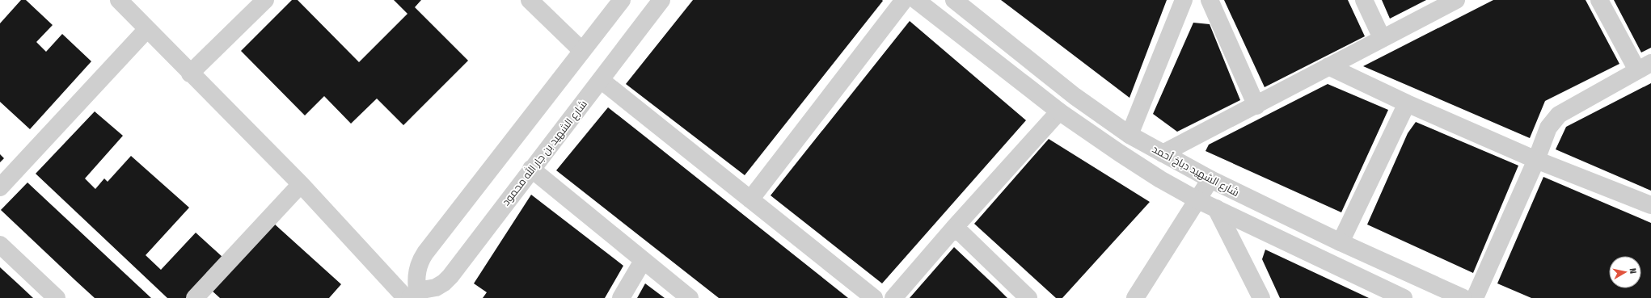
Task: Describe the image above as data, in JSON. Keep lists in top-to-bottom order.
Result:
{
  "streets": {
    "street": ["شارع الشهيد بن جار الله محمود", "شارع الشهيد دباخ أحمد"]
  },
  "north": "right"
}
